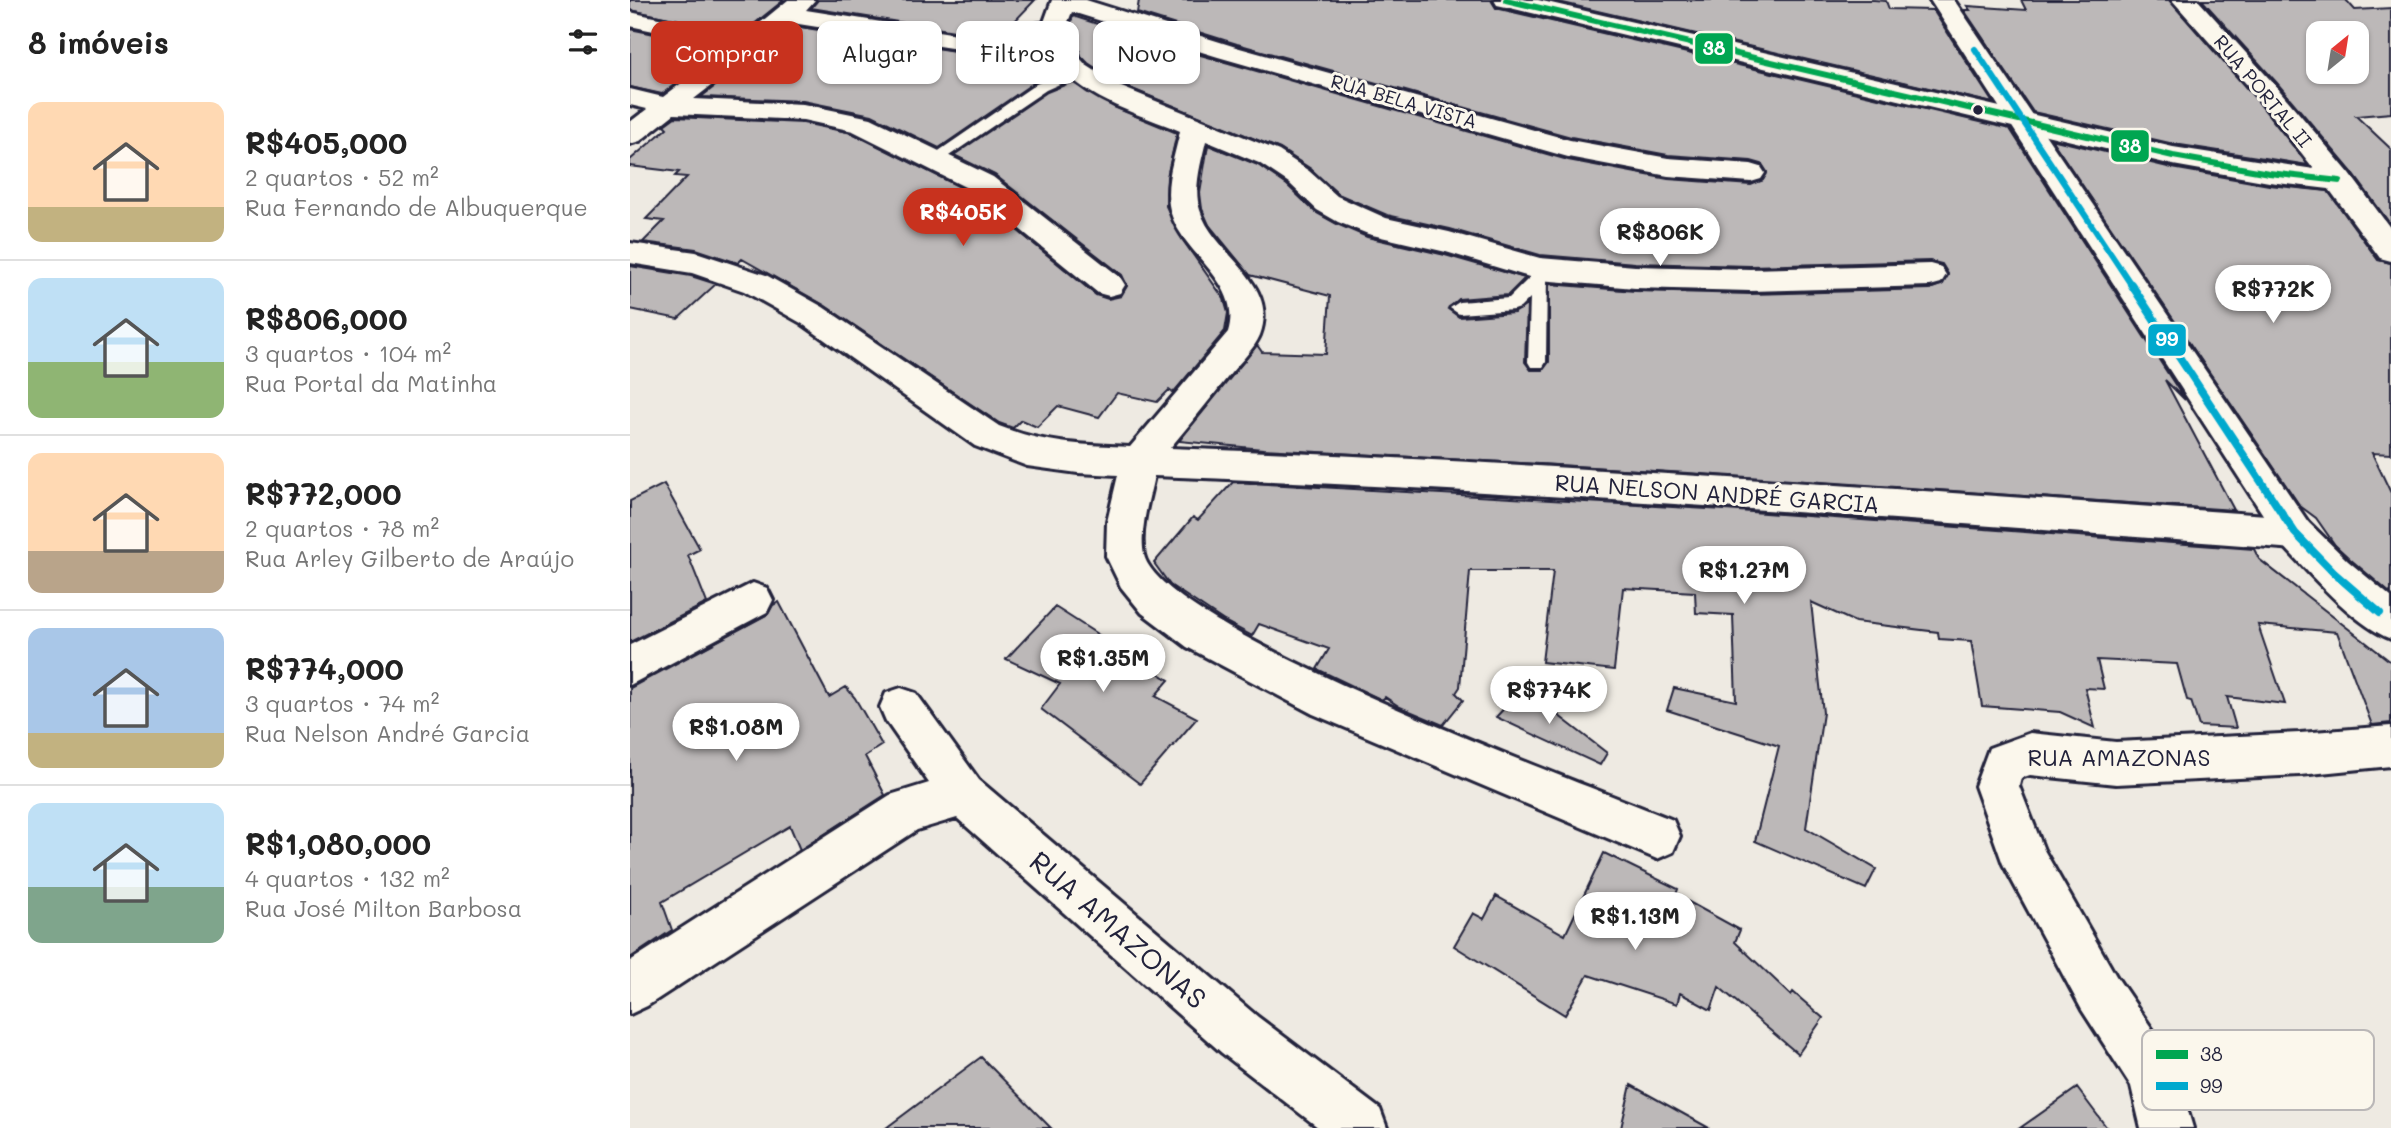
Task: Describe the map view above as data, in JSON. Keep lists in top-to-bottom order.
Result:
{
  "streets": {
    "street": [
      "RUA PORTAL II",
      "RUA BELA VISTA",
      "RUA NELSON ANDRÉ GARCIA",
      "RUA AMAZONAS"
    ]
  },
  "lines": ["transit line 38", "transit line 99"],
  "legend": ["38", "99"],
  "north": "top right",
  "page": {
    "heading": "8 imóveis",
    "chip": [
      "Comprar",
      "Alugar",
      "Filtros",
      "Novo"
    ],
    "list": [
      {
        "name": "R$405,000",
        "note": "2 quartos · 52 m² · Rua Fernando de Albuquerque"
      },
      {
        "name": "R$806,000",
        "note": "3 quartos · 104 m² · Rua Portal da Matinha"
      },
      {
        "name": "R$772,000",
        "note": "2 quartos · 78 m² · Rua Arley Gilberto de Araújo"
      },
      {
        "name": "R$774,000",
        "note": "3 quartos · 74 m² · Rua Nelson André Garcia"
      },
      {
        "name": "R$1,080,000",
        "note": "4 quartos · 132 m² · Rua José Milton Barbosa"
      }
    ],
    "price": [
      "R$405K",
      "R$806K",
      "R$772K",
      "R$1.27M",
      "R$1.35M",
      "R$774K",
      "R$1.08M",
      "R$1.13M"
    ]
  }
}
